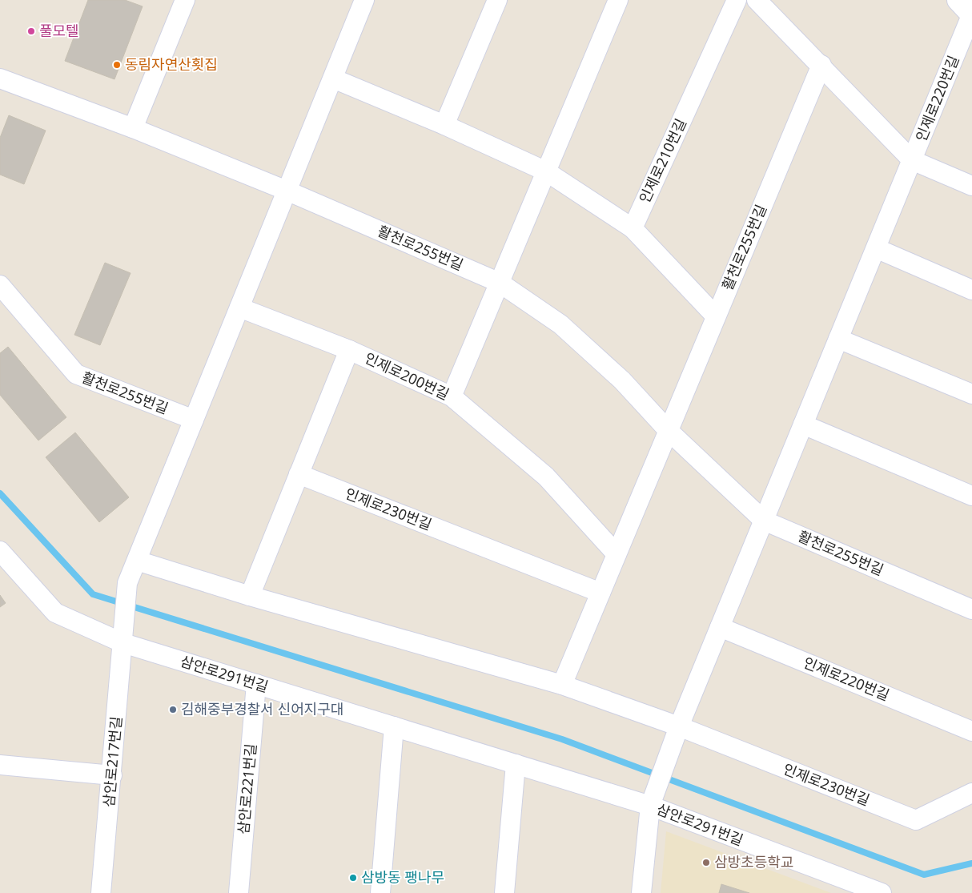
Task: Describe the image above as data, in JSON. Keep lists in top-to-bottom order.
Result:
{
  "streets": {
    "street": [
      "인제로220번길",
      "인제로210번길",
      "활천로255번길",
      "인제로200번길",
      "인제로230번길",
      "삼안로291번길",
      "삼안로217번길",
      "삼안로221번길"
    ]
  },
  "crossings": [
    ["인제로220번길", "활천로255번길"],
    ["인제로220번길", "인제로230번길"],
    ["인제로220번길", "삼안로291번길"],
    ["활천로255번길", "인제로200번길"],
    ["활천로255번길", "인제로230번길"],
    ["인제로230번길", "삼안로217번길"],
    ["삼안로291번길", "삼안로217번길"],
    ["삼안로291번길", "삼안로221번길"]
  ],
  "places": [
    "풀모텔",
    "동림자연산횟집",
    "김해중부경찰서 신어지구대",
    "삼방초등학교",
    "삼방동 팽나무"
  ]
}
